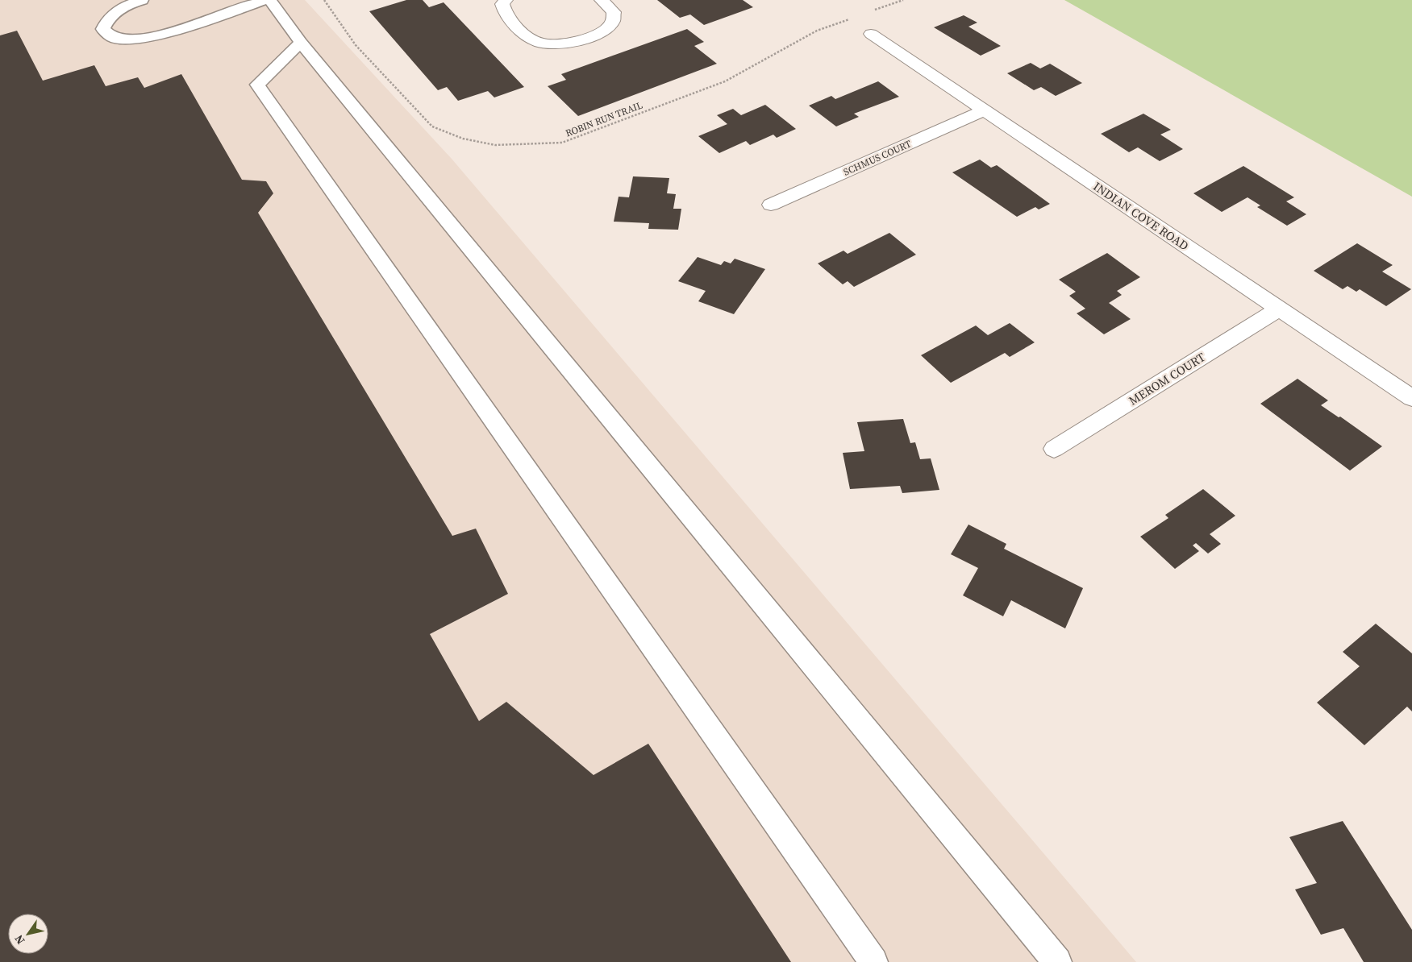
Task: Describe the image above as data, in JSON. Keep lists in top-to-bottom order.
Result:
{
  "streets": {
    "street": ["SCHMUS COURT", "INDIAN COVE ROAD", "MEROM COURT"],
    "path": ["ROBIN RUN TRAIL"]
  },
  "crossings": [
    ["SCHMUS COURT", "INDIAN COVE ROAD"],
    ["INDIAN COVE ROAD", "MEROM COURT"]
  ],
  "north": "bottom left"
}
